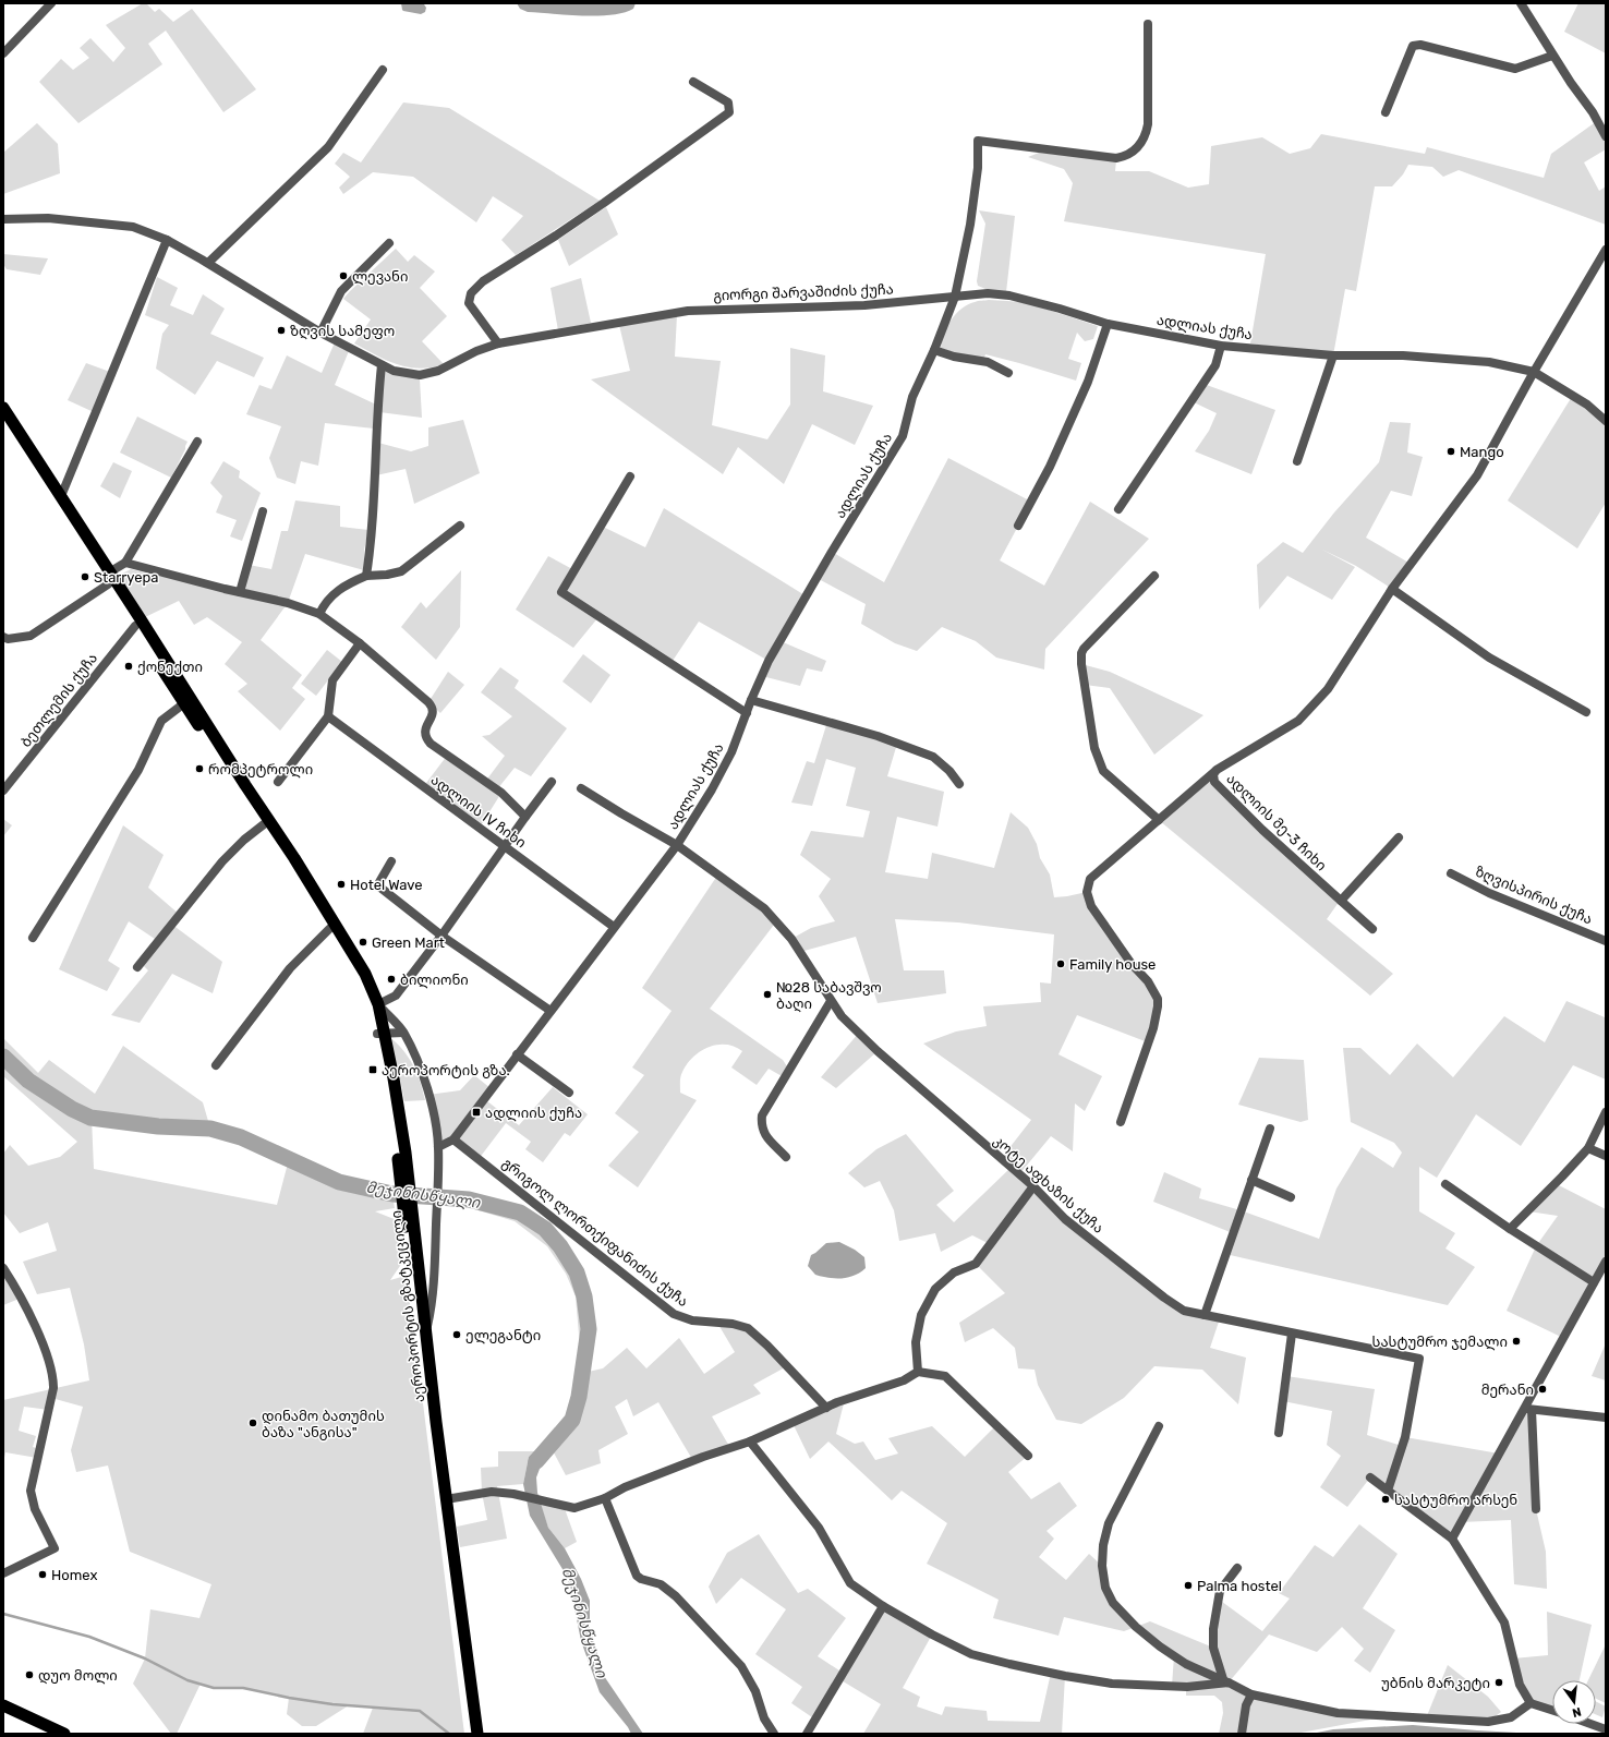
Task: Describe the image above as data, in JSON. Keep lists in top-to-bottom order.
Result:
{
  "streets": {
    "highway": ["აეროპორტის გზატკეცილი"],
    "street": [
      "გიორგი შარვაშიძის ქუჩა",
      "ადლიას ქუჩა",
      "ბეთლემის ქუჩა",
      "ადლიის IV ჩიხი",
      "ადლიის მე-3 ჩიხი",
      "ზღვისპირის ქუჩა",
      "კოტე აფხაზის ქუჩა",
      "გრიგოლ ლორთქიფანიძის ქუჩა"
    ]
  },
  "crossings": [
    ["გიორგი შარვაშიძის ქუჩა", "ადლიას ქუჩა"],
    ["ადლიას ქუჩა", "ადლიის IV ჩიხი"],
    ["ადლიას ქუჩა", "ადლიის მე-3 ჩიხი"],
    ["ადლიას ქუჩა", "კოტე აფხაზის ქუჩა"],
    ["ადლიას ქუჩა", "გრიგოლ ლორთქიფანიძის ქუჩა"],
    ["ბეთლემის ქუჩა", "აეროპორტის გზატკეცილი"]
  ],
  "water": ["მეჯინისწყალი"],
  "places": {
    "other": [
      "ლევანი",
      "ზღვის სამეფო",
      "Mango",
      "Starryepa",
      "ქონექთი",
      "რომპეტროლი",
      "Hotel Wave",
      "Green Mart",
      "Family house",
      "ბილიონი",
      "№28 საბავშვო ბაღი",
      "ელეგანტი",
      "სასტუმრო ჯემალი",
      "მერანი",
      "დინამო ბათუმის ბაზა \"ანგისა\"",
      "სასტუმრო არსენ",
      "Homex",
      "Palma hostel",
      "დუო მოლი",
      "უბნის მარკეტი"
    ],
    "transit": ["აეროპორტის გზა.", "ადლიის ქუჩა"]
  },
  "north": "bottom"
}
